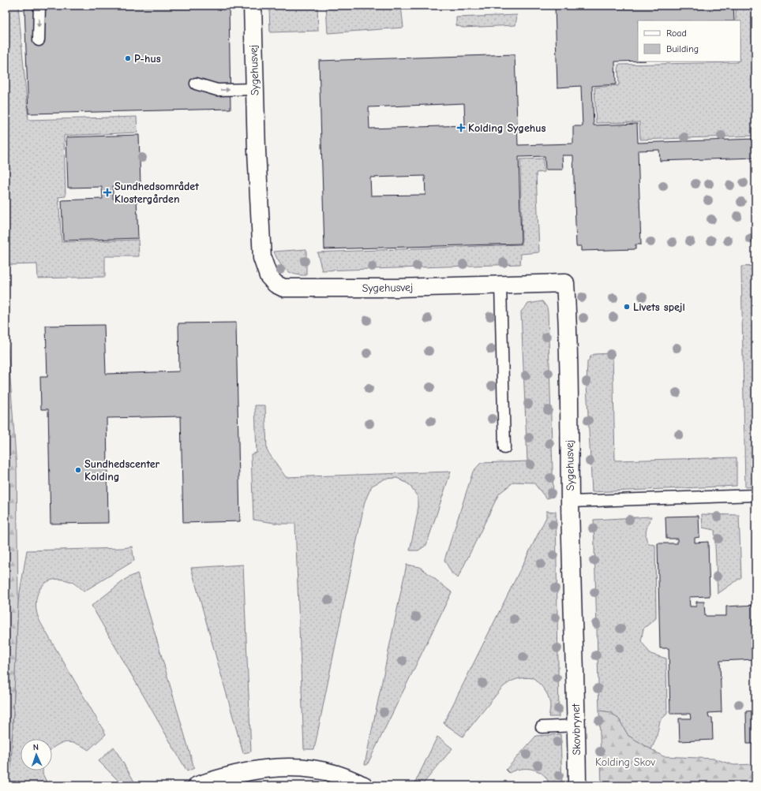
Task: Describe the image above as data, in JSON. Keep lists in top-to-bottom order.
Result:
{
  "streets": {
    "street": ["Sygehusvej", "Skovbrynet"]
  },
  "crossings": [
    ["Sygehusvej", "Skovbrynet"]
  ],
  "parks": ["Kolding Skov"],
  "places": {
    "other": ["P-hus", "Livets spejl", "Sundhedscenter Kolding"],
    "health": ["Kolding Sygehus", "Sundhedsområdet Klostergården"]
  },
  "legend": ["Road", "Building"],
  "north": "top"
}
